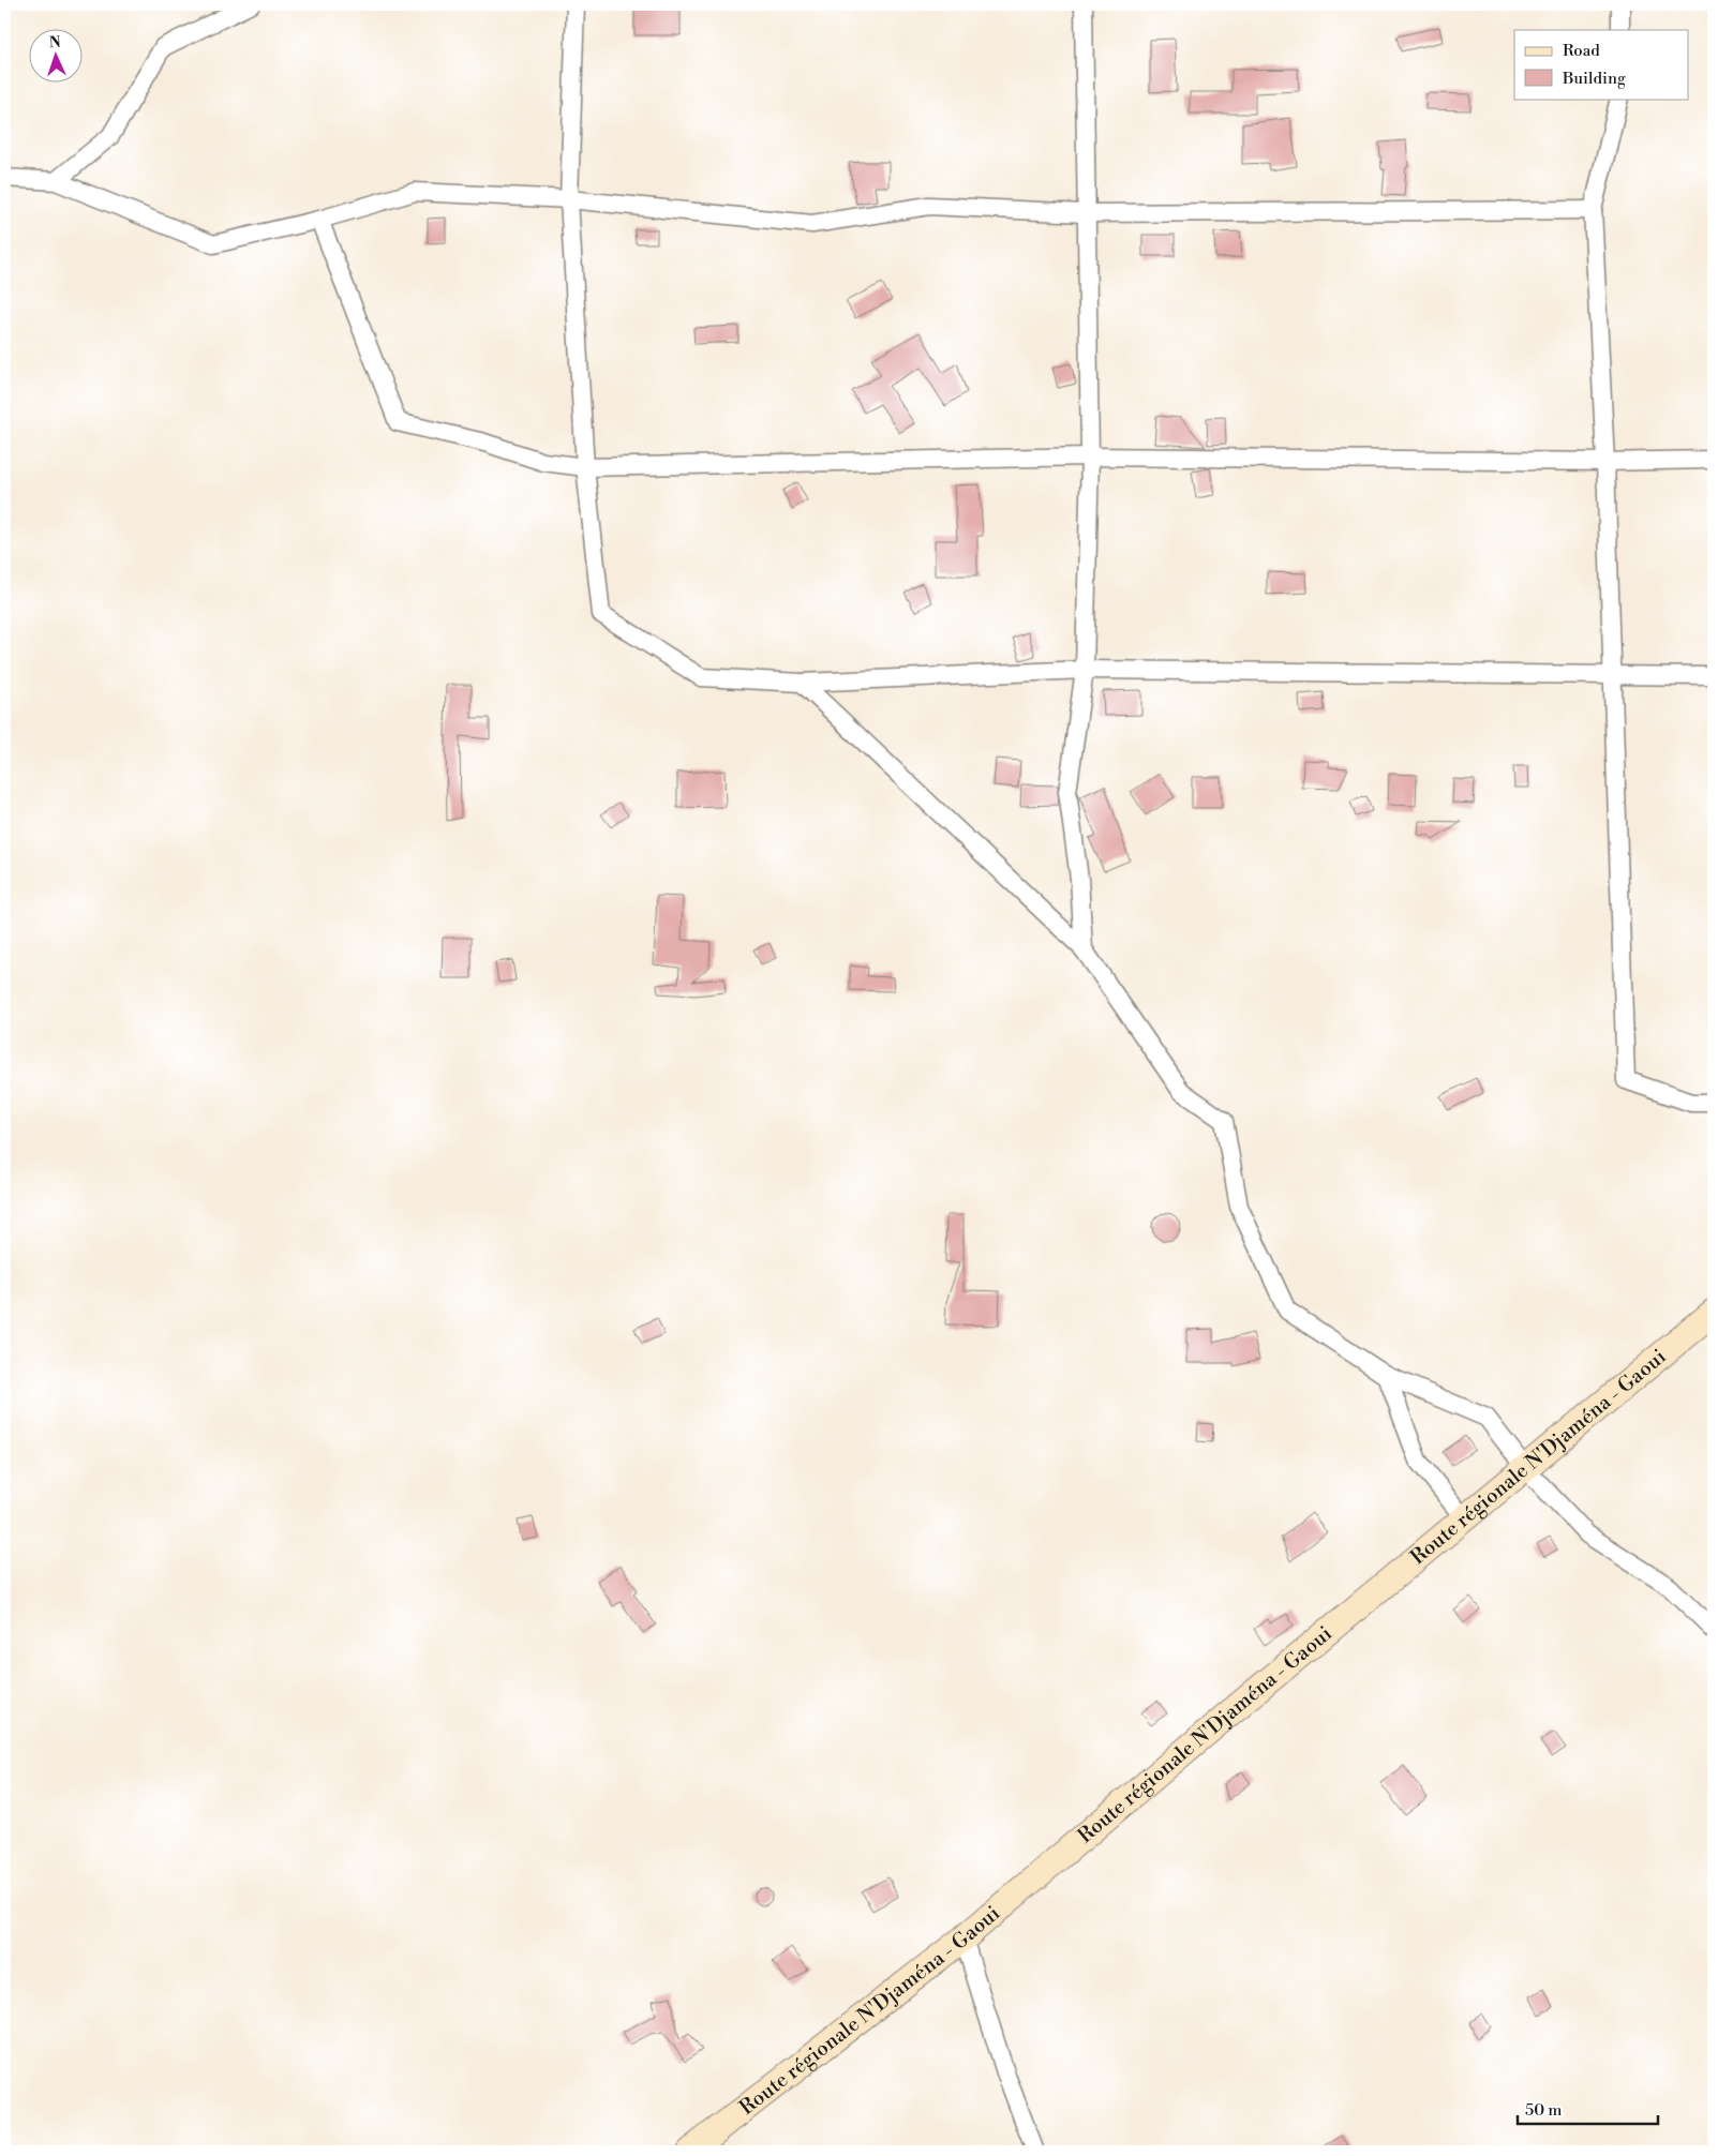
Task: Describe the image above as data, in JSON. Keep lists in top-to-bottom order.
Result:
{
  "streets": {
    "street": ["Route régionale N'Djaména - Gaoui"]
  },
  "legend": ["Road", "Building"],
  "scale_bar": "50 m",
  "north": "top"
}
